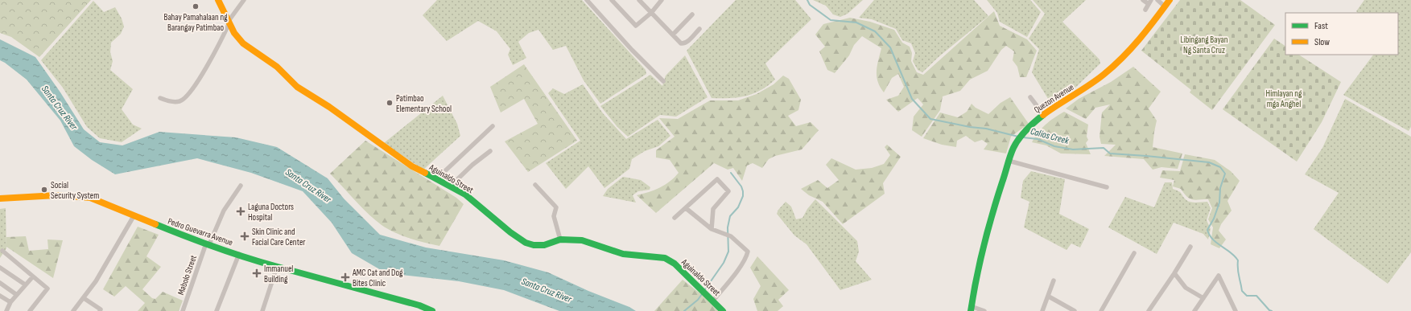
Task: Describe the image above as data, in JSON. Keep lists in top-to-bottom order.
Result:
{
  "streets": {
    "main road": ["Quezon Avenue", "Aguinaldo Street", "Pedro Guevarra Avenue"],
    "street": ["Mabolo Street"]
  },
  "crossings": [
    ["Pedro Guevarra Avenue", "Mabolo Street"]
  ],
  "water": ["Santa Cruz River", "Calios Creek"],
  "parks": ["Libingang Bayan Ng Santa Cruz", "Himlayan ng mga Anghel"],
  "places": {
    "other": ["Bahay Pamahalaan ng Barangay Patimbao", "Patimbao Elementary School", "Social Security System"],
    "health": [
      "Laguna Doctors Hospital",
      "Skin Clinic and Facial Care Center",
      "Immanuel Building",
      "AMC Cat and Dog Bites Clinic"
    ]
  },
  "legend": ["Fast", "Slow"]
}
